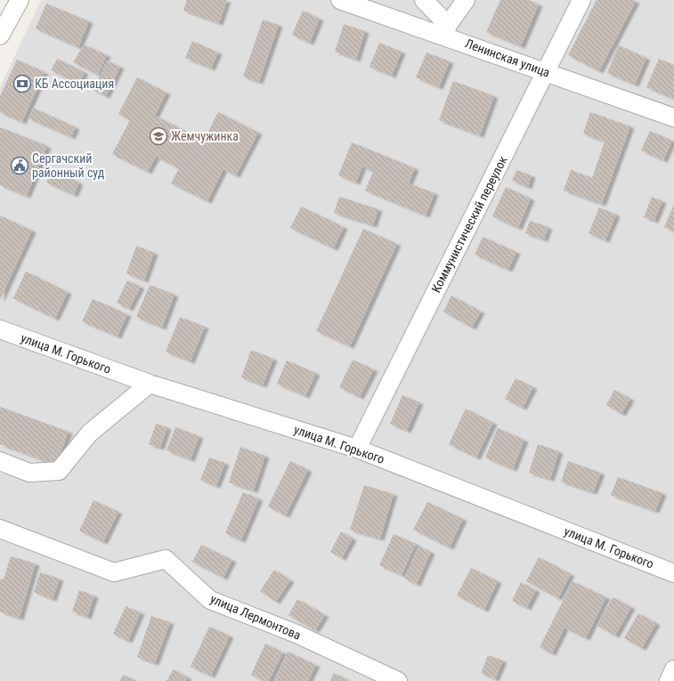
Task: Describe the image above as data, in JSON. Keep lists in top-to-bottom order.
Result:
{
  "streets": {
    "street": [
      "Ленинская улица",
      "Коммунистический переулок",
      "улица М. Горького",
      "улица Лермонтова"
    ]
  },
  "crossings": [
    ["Ленинская улица", "Коммунистический переулок"],
    ["Коммунистический переулок", "улица М. Горького"]
  ],
  "places": {
    "bank": ["КБ Ассоциация"],
    "school or university": ["Жемчужинка"],
    "public building": ["Сергачский районный суд"]
  }
}
